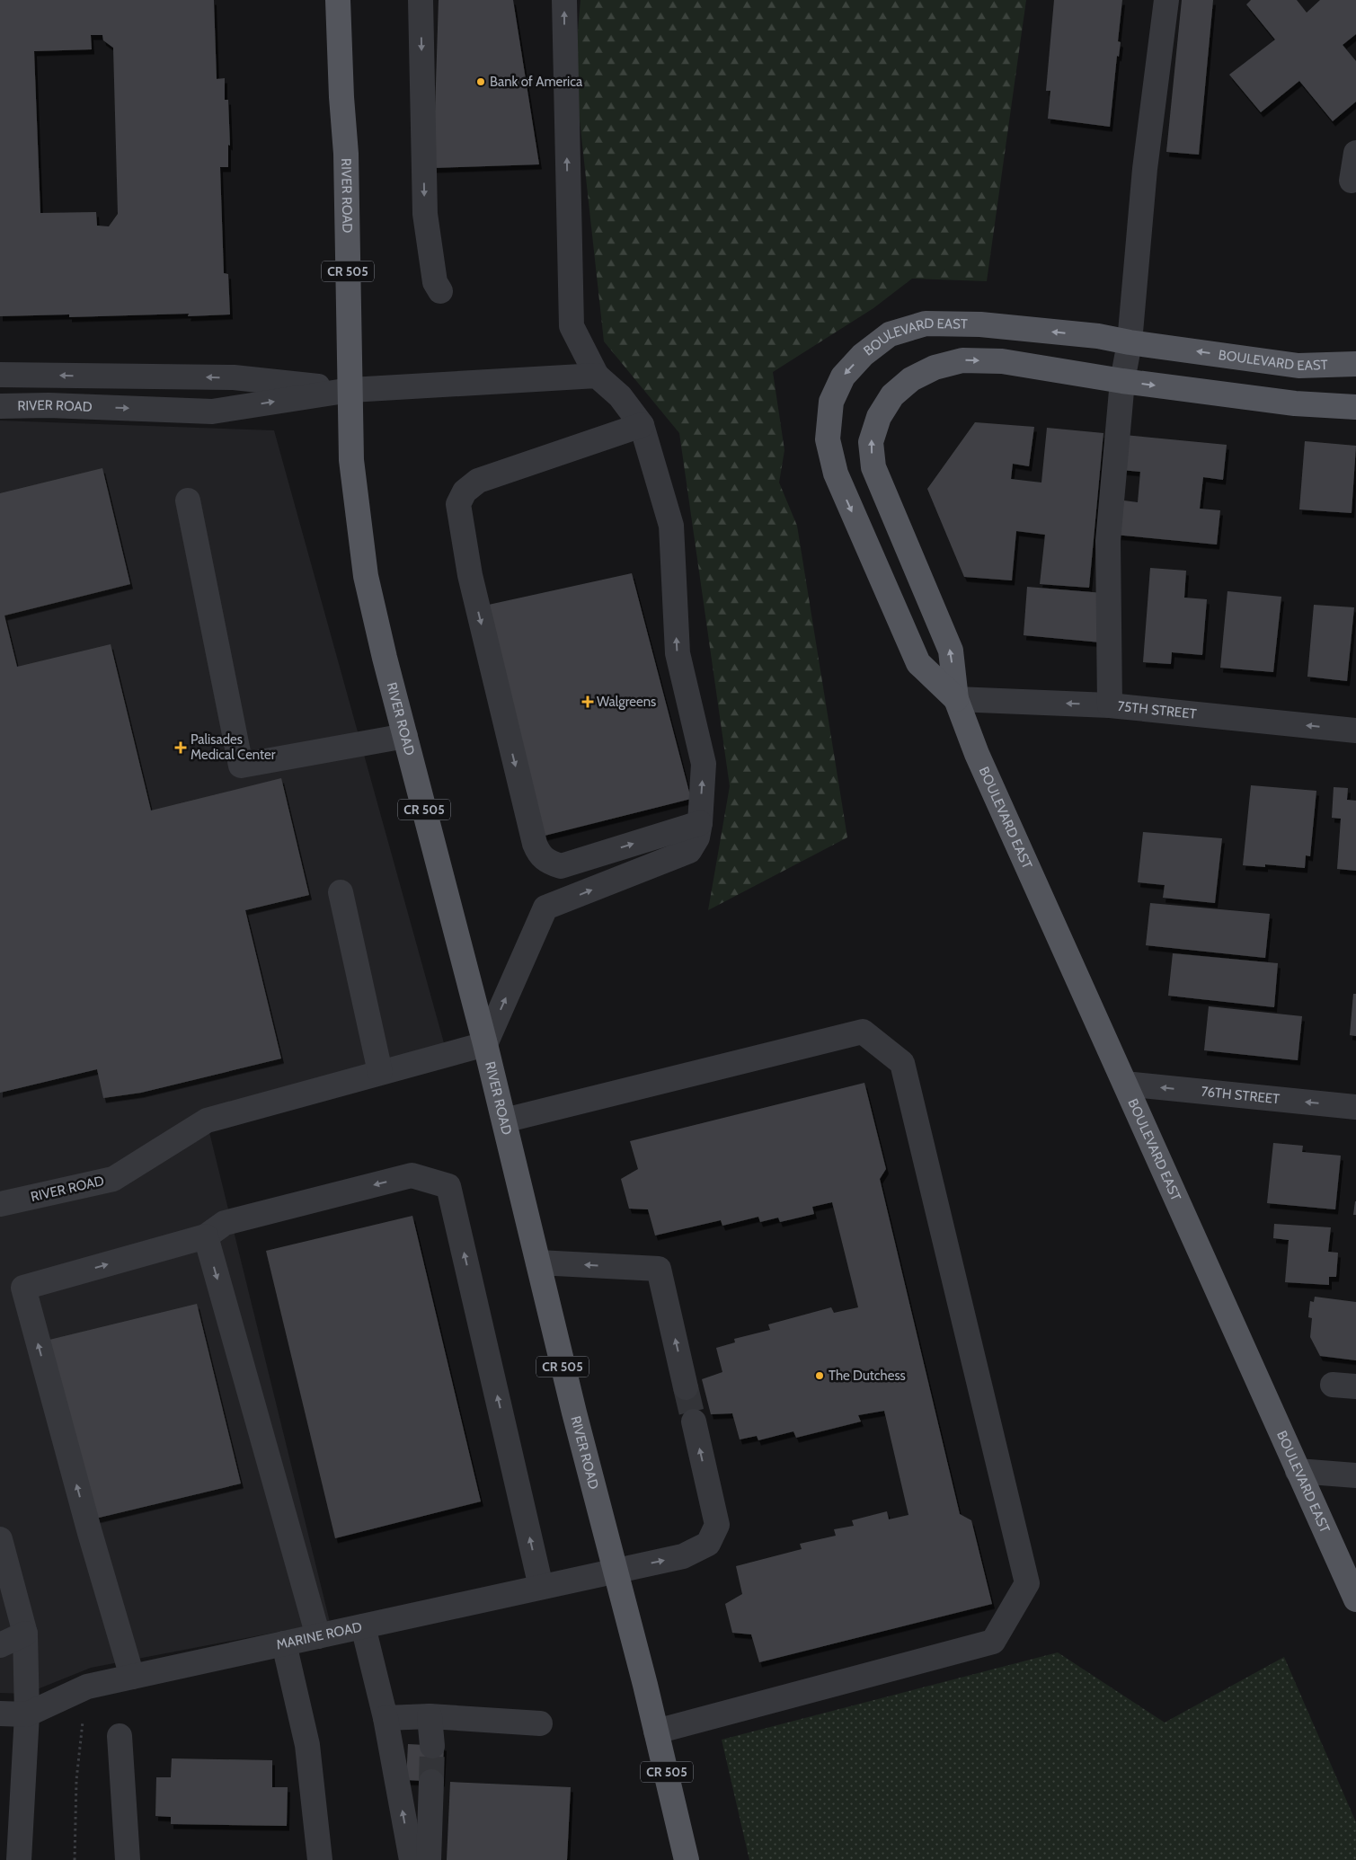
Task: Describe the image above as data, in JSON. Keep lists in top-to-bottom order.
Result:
{
  "streets": {
    "main road": ["RIVER ROAD", "CR 505", "BOULEVARD EAST"],
    "street": ["75TH STREET", "76TH STREET", "MARINE ROAD"]
  },
  "crossings": [
    ["RIVER ROAD", "MARINE ROAD"],
    ["BOULEVARD EAST", "75TH STREET"],
    ["BOULEVARD EAST", "76TH STREET"]
  ],
  "one_way": ["75TH STREET", "76TH STREET"],
  "places": {
    "other": ["Bank of America", "The Dutchess"],
    "health": ["Walgreens", "Palisades Medical Center"]
  }
}
